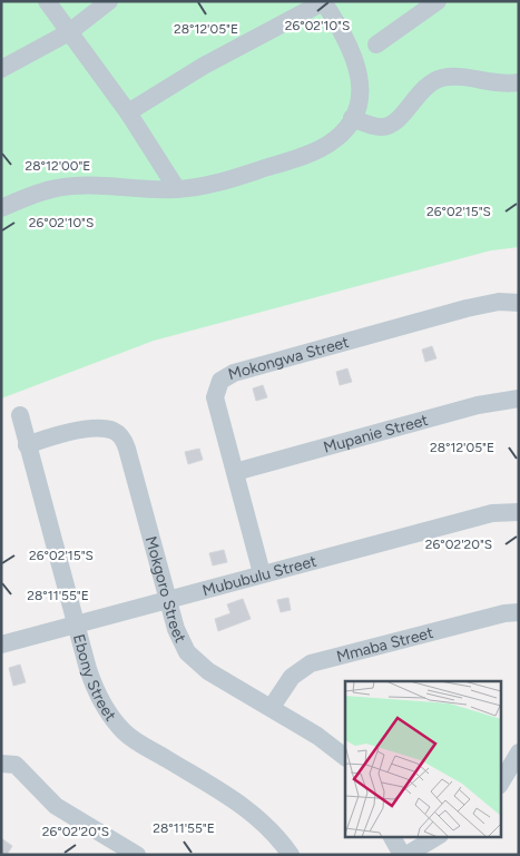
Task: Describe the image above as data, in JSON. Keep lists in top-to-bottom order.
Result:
{
  "streets": {
    "street": [
      "Mokongwa Street",
      "Mupanie Street",
      "Mububulu Street",
      "Mokgoro Street",
      "Mmaba Street",
      "Ebony Street"
    ]
  },
  "crossings": [
    ["Mokongwa Street", "Mupanie Street"],
    ["Mokongwa Street", "Mububulu Street"],
    ["Mububulu Street", "Mokgoro Street"],
    ["Mububulu Street", "Ebony Street"],
    ["Mokgoro Street", "Mmaba Street"],
    ["Mokgoro Street", "Ebony Street"]
  ],
  "coordinates": [
    "26°02'10\"S",
    "28°12'05\"E",
    "28°12'00\"E",
    "26°02'15\"S",
    "26°02'20\"S",
    "28°11'55\"E"
  ]
}
